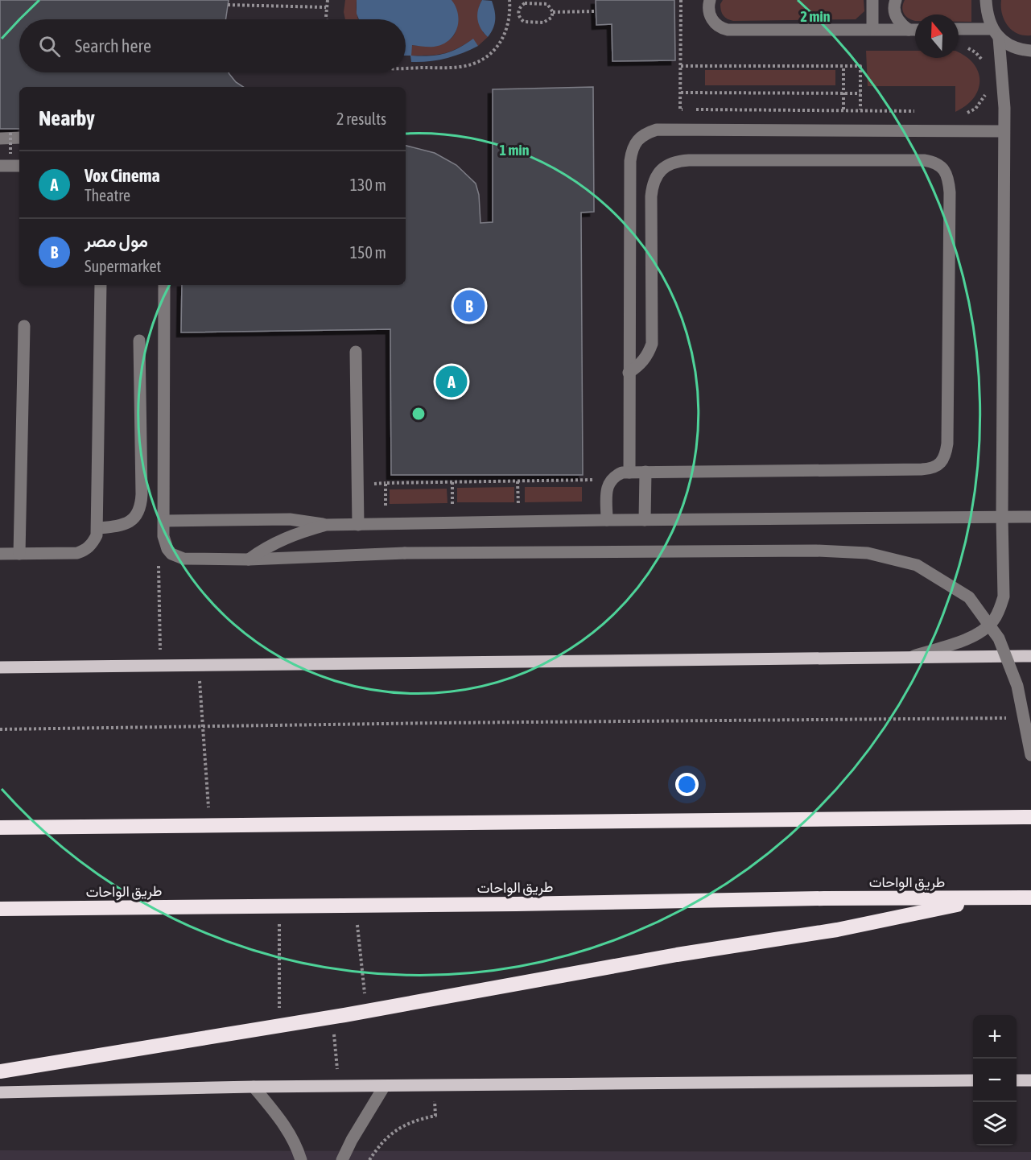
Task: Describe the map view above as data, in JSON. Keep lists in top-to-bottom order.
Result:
{
  "streets": {
    "highway": ["طريق الواحات"]
  },
  "north": "top",
  "page": {
    "search": "Search here",
    "heading": ["Nearby", "2 results"],
    "list": [
      {
        "mark": "A",
        "name": "Vox Cinema",
        "note": "Theatre",
        "value": "130 m"
      },
      {
        "mark": "B",
        "name": "مول مصر",
        "note": "Supermarket",
        "value": "150 m"
      }
    ],
    "pins": ["B", "A"],
    "map_buttons": ["+", "−"]
  },
  "rings": ["2 min", "1 min"]
}
